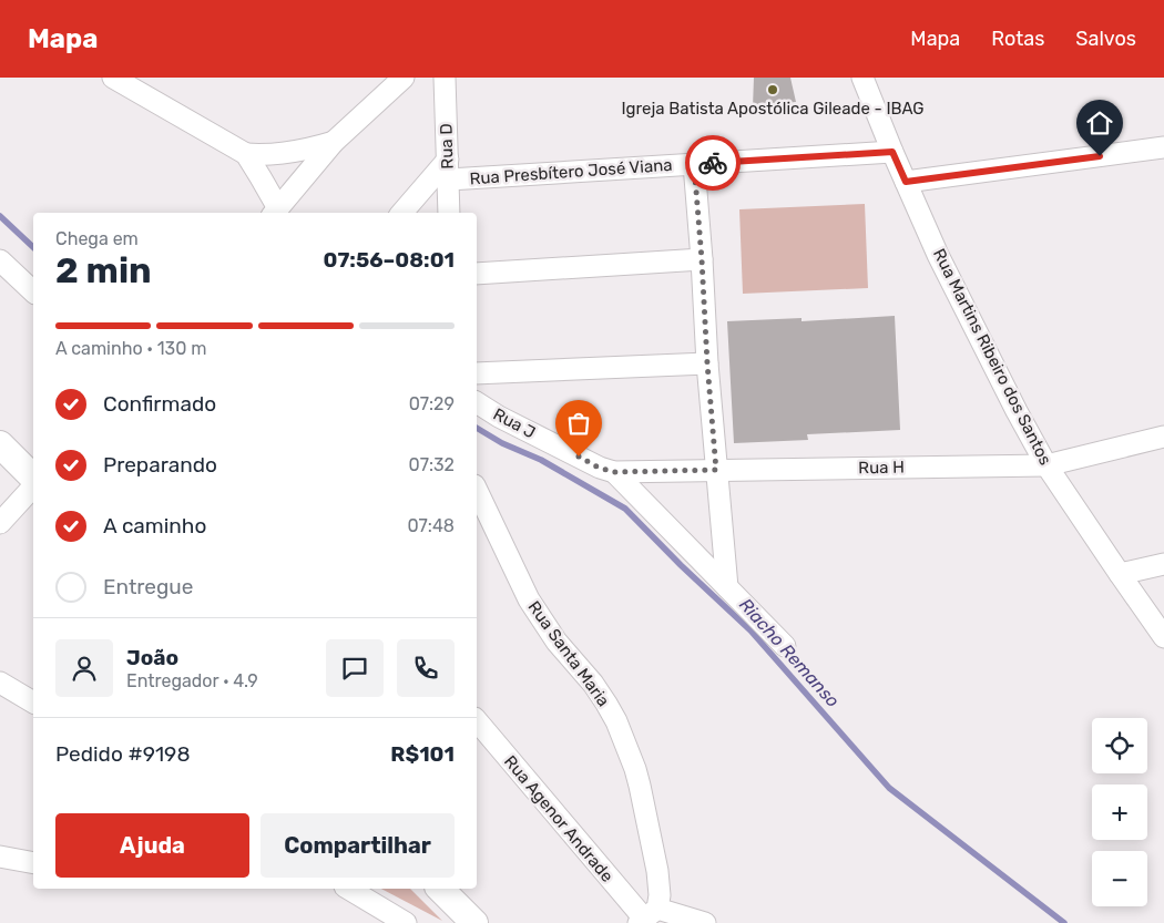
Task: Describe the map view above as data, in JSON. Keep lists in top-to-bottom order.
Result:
{
  "streets": {
    "street": [
      "Rua D",
      "Rua Presbítero José Viana",
      "Rua Martins Ribeiro dos Santos",
      "Rua J",
      "Rua H",
      "Rua Santa Maria",
      "Rua Agenor Andrade"
    ]
  },
  "crossings": [
    ["Rua D", "Rua Presbítero José Viana"],
    ["Rua Presbítero José Viana", "Rua Martins Ribeiro dos Santos"],
    ["Rua Martins Ribeiro dos Santos", "Rua H"],
    ["Rua J", "Rua H"],
    ["Rua Santa Maria", "Rua Agenor Andrade"]
  ],
  "water": ["Riacho Remanso"],
  "places": ["Igreja Batista Apostólica Gileade - IBAG"],
  "page": {
    "header": "Mapa",
    "nav": ["Mapa", "Rotas", "Salvos"],
    "heading": ["2 min", "Chega em", "07:56–08:01"],
    "panel": [
      "João",
      "Entregador · 4.9",
      "Pedido #9198",
      "R$101"
    ],
    "bar": "A caminho · 130 m",
    "list": [
      ["Confirmado", "07:29"],
      ["Preparando", "07:32"],
      ["A caminho", "07:48"],
      "Entregue"
    ],
    "map_buttons": ["+", "−"],
    "buttons": ["Ajuda", "Compartilhar"]
  }
}
